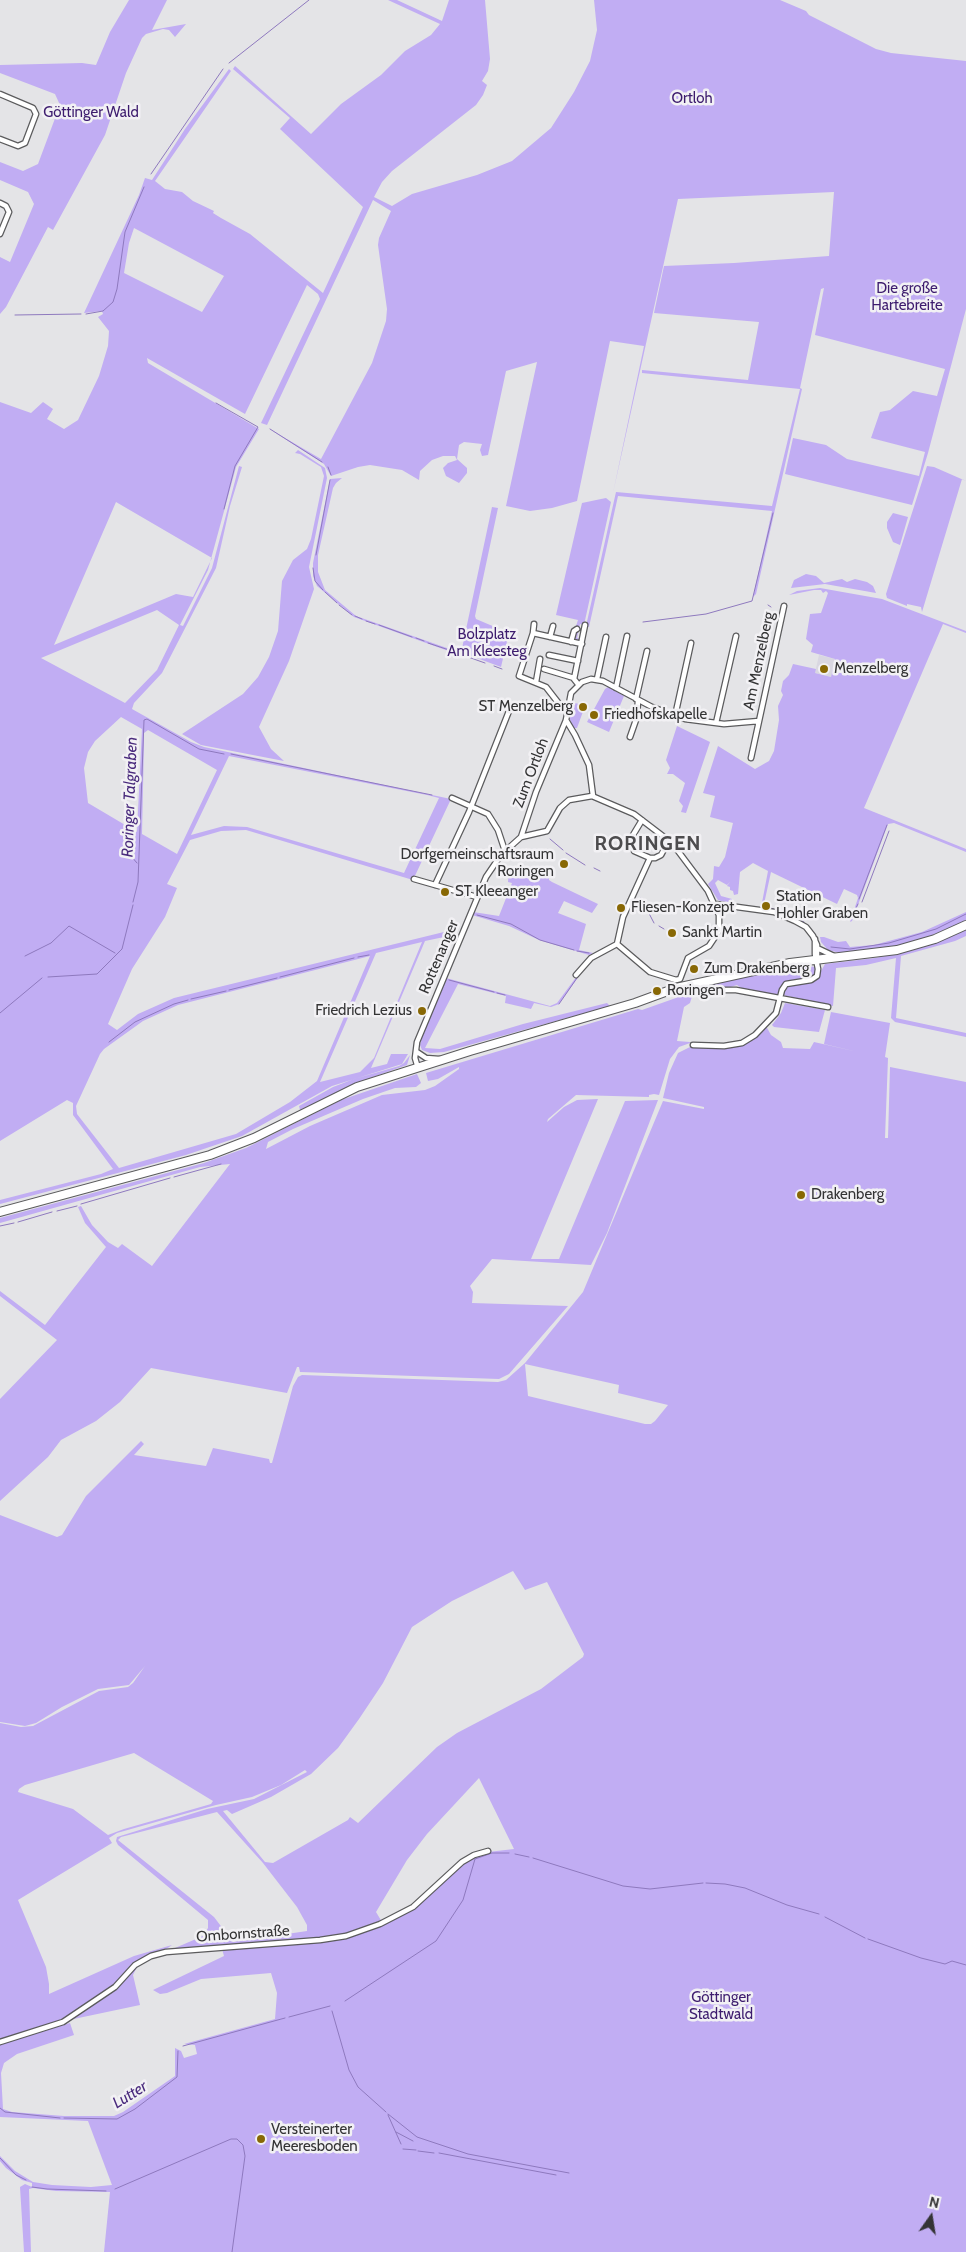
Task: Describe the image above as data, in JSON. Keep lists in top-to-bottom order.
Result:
{
  "streets": {
    "street": [
      "Am Menzelberg",
      "Zum Ortloh",
      "Rottenanger",
      "Ombornstraße"
    ]
  },
  "crossings": [
    ["Zum Ortloh", "Rottenanger"]
  ],
  "districts": ["RORINGEN"],
  "water": ["Roringer Talgraben", "Lutter"],
  "parks": [
    "Ortloh",
    "Göttinger Wald",
    "Die große Hartebreite",
    "Bolzplatz Am Kleesteg",
    "Göttinger Stadtwald"
  ],
  "places": [
    "Menzelberg",
    "ST Menzelberg",
    "Friedhofskapelle",
    "Dorfgemeinschaftsraum Roringen",
    "ST Kleeanger",
    "Station Hohler Graben",
    "Fliesen-Konzept",
    "Sankt Martin",
    "Zum Drakenberg",
    "Roringen",
    "Friedrich Lezius",
    "Drakenberg",
    "Versteinerter Meeresboden"
  ],
  "north": "top"
}
